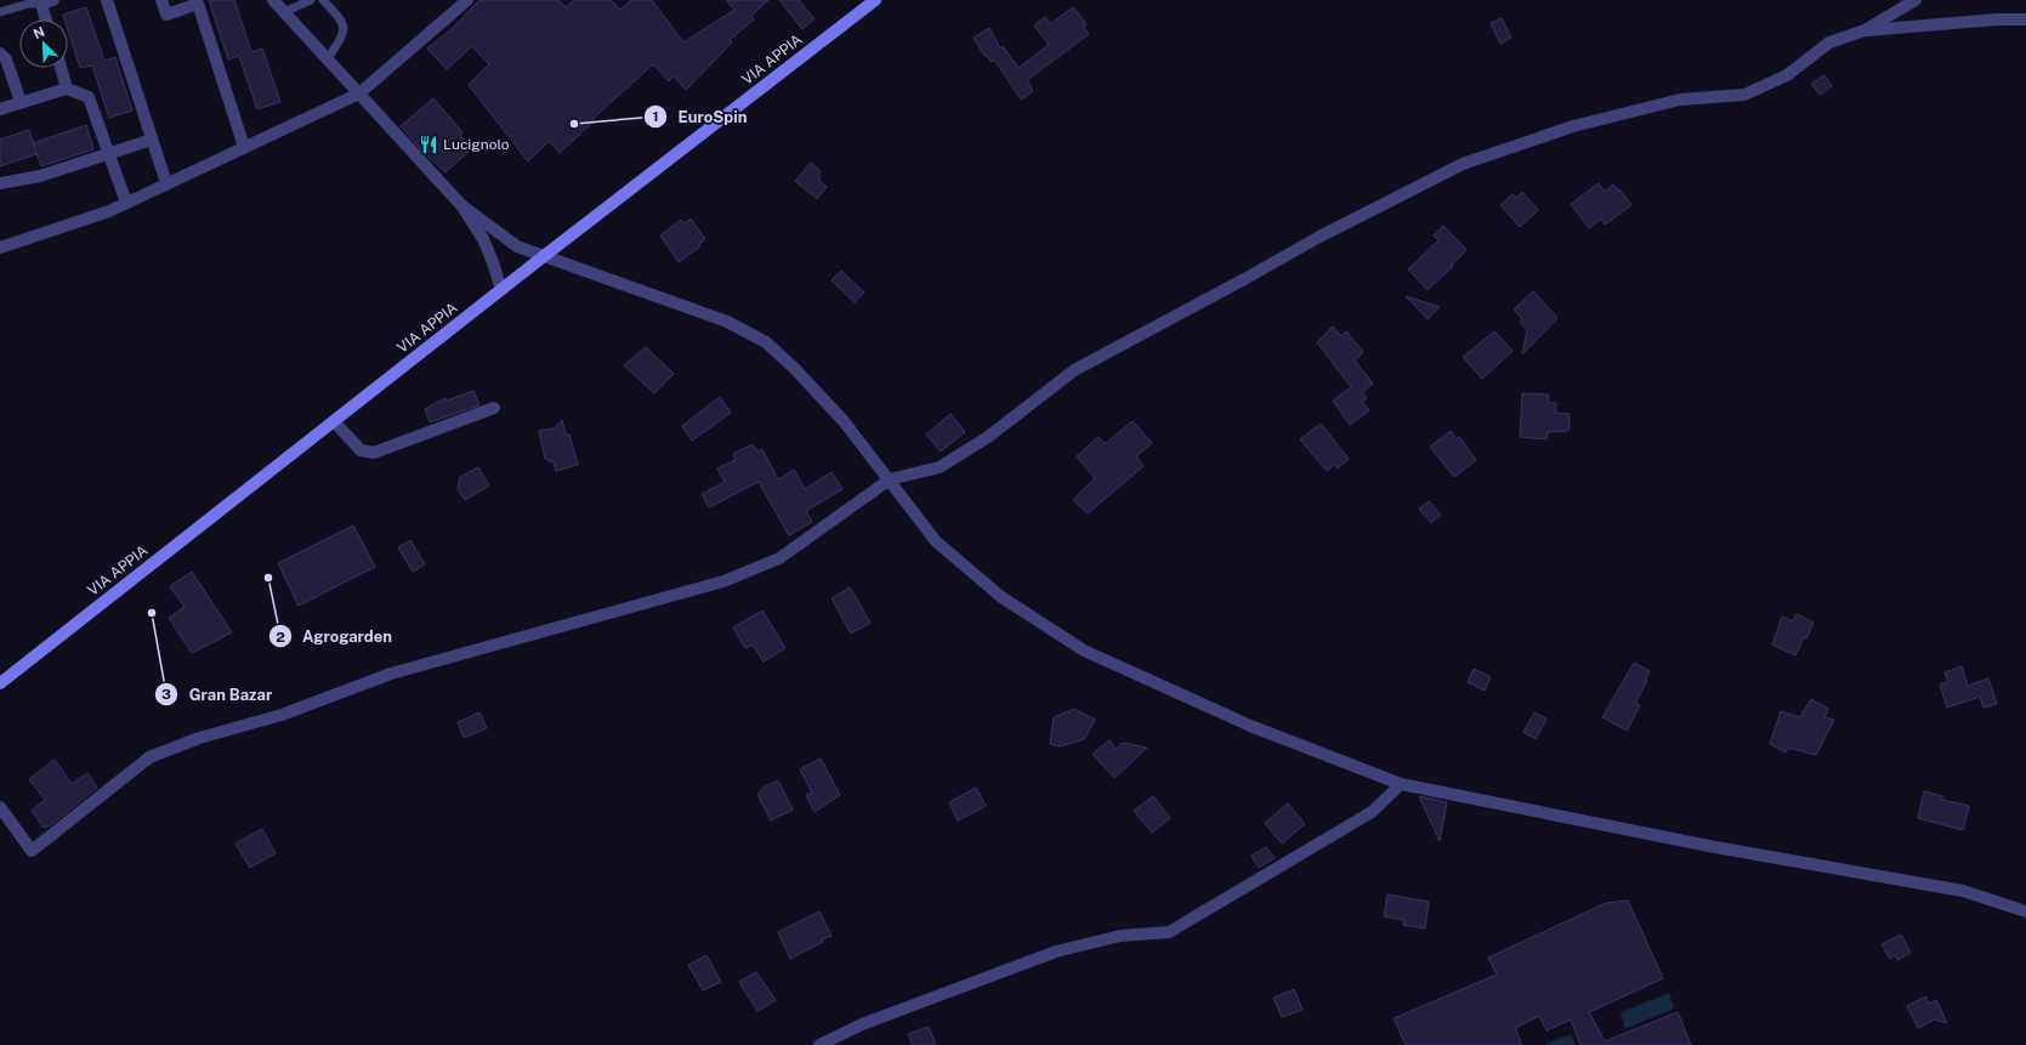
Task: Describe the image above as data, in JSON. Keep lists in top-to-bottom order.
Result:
{
  "streets": {
    "main road": ["VIA APPIA"]
  },
  "places": {
    "other": ["EuroSpin", "Agrogarden", "Gran Bazar"],
    "restaurant": ["Lucignolo"]
  },
  "north": "top left"
}
